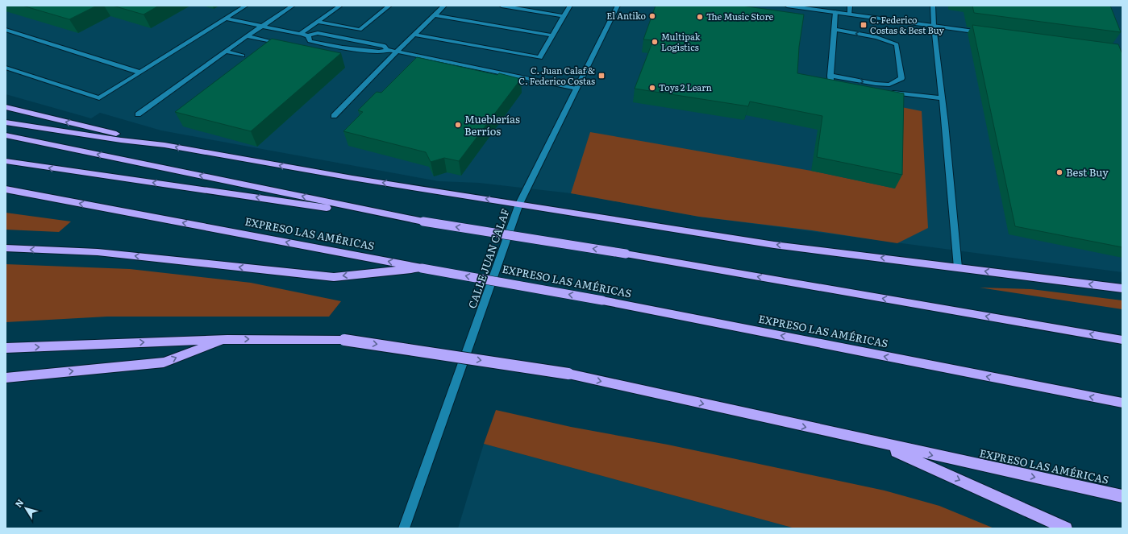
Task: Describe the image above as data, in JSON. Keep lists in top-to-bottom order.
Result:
{
  "streets": {
    "highway": ["EXPRESO LAS AMÉRICAS"],
    "street": ["CALLE JUAN CALAF"]
  },
  "places": {
    "other": [
      "El Antiko",
      "The Music Store",
      "Multipak Logistics",
      "Toys 2 Learn",
      "Mueblerías Berríos",
      "Best Buy"
    ],
    "transit": ["C. Federico Costas & Best Buy", "C. Juan Calaf & C. Federico Costas"]
  },
  "north": "top left"
}
